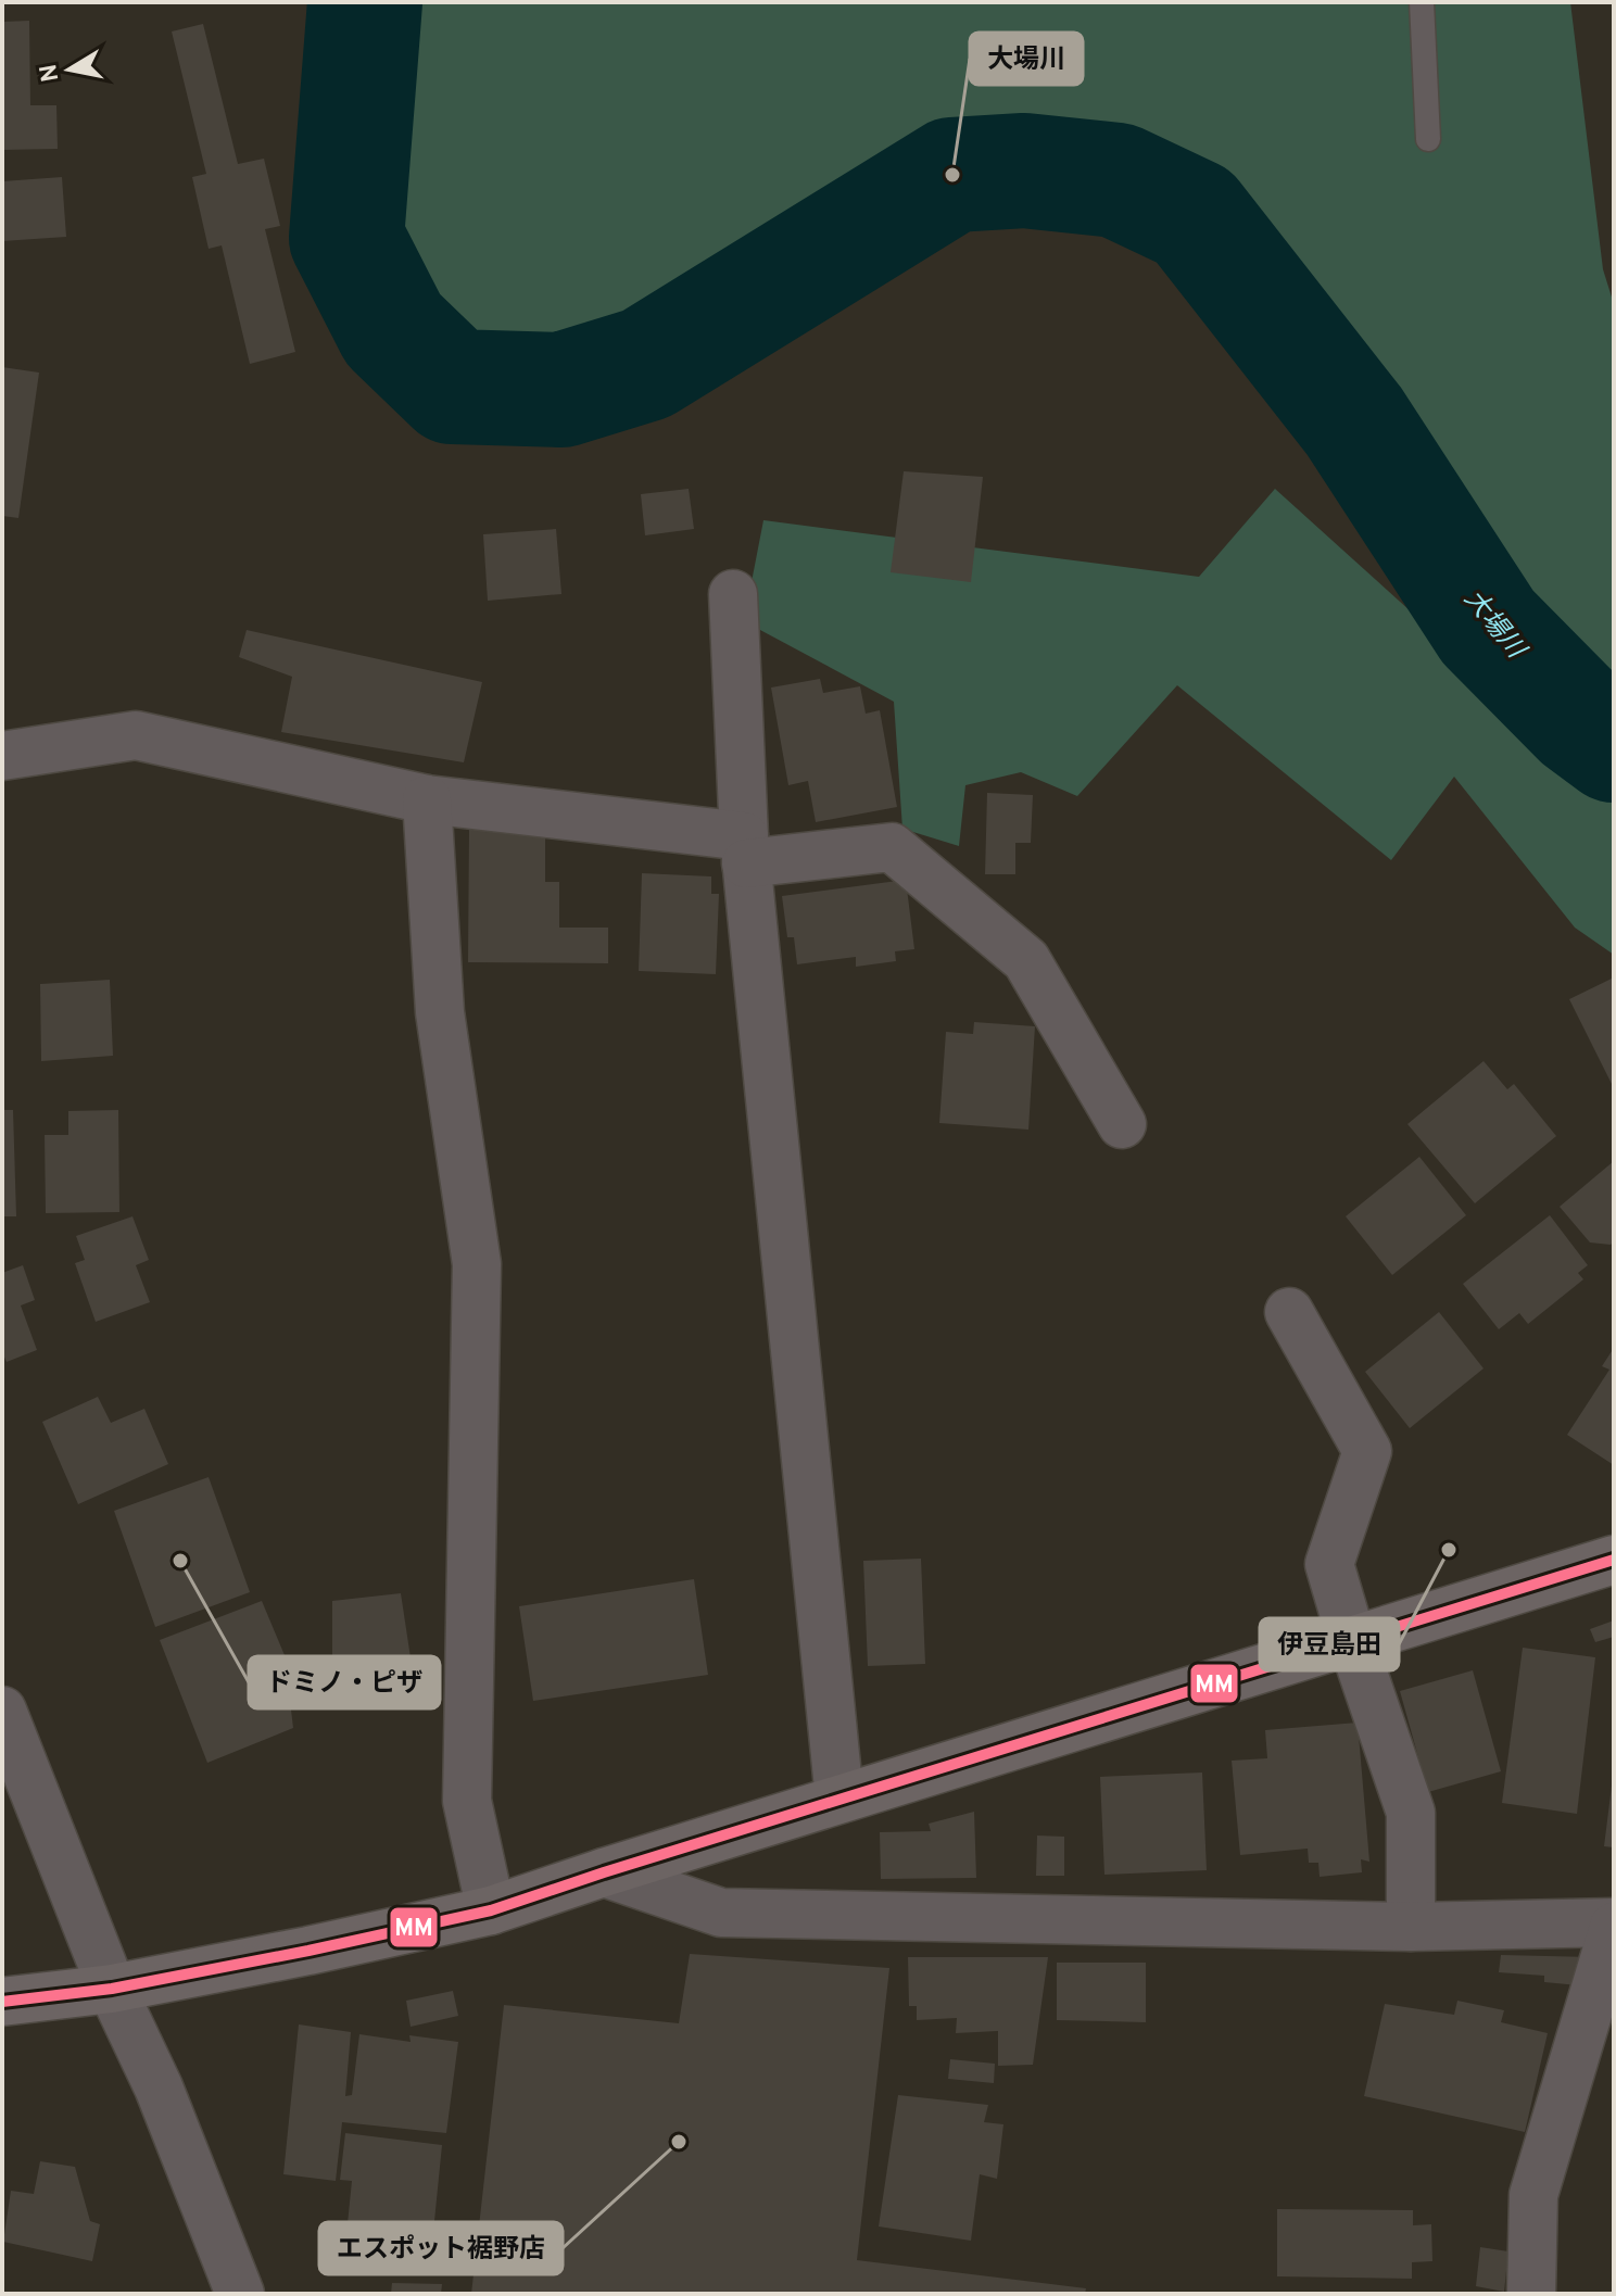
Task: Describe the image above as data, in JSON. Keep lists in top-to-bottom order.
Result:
{
  "water": ["大場川"],
  "places": [
    "大場川",
    "伊豆島田",
    "ドミノ・ピザ",
    "エスポット裾野店"
  ],
  "lines": ["transit line MM"],
  "north": "left"
}
